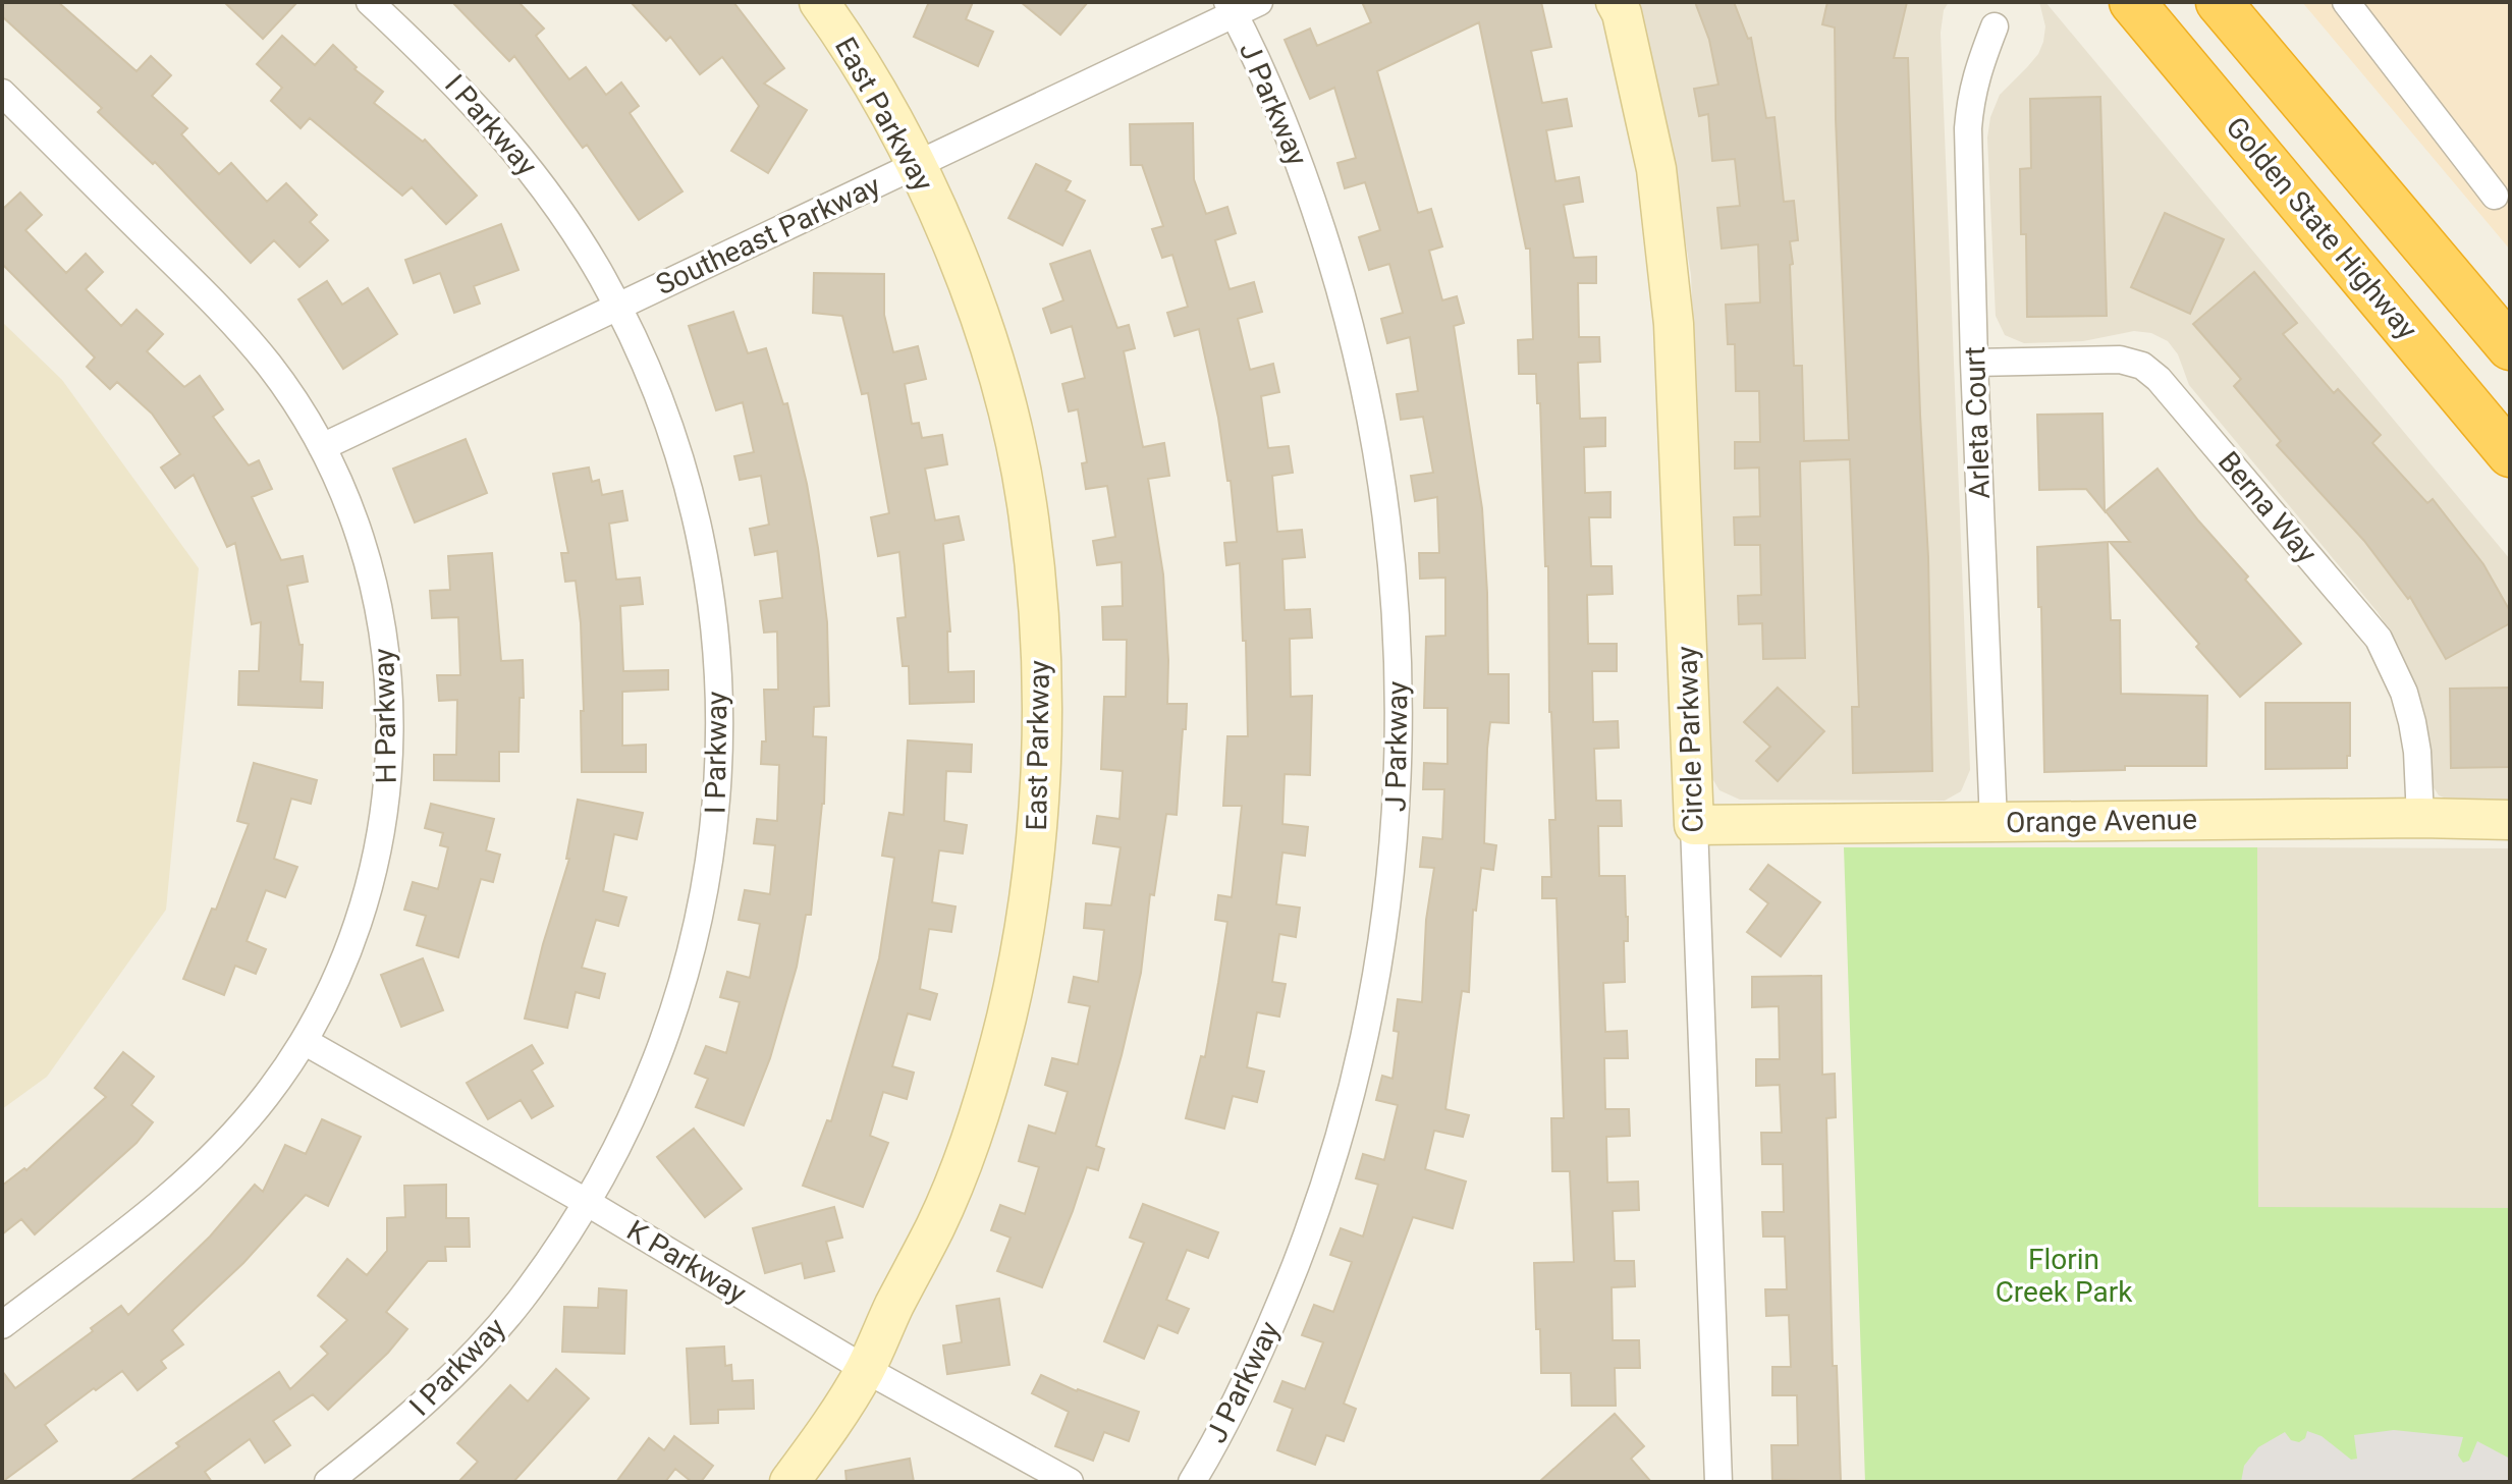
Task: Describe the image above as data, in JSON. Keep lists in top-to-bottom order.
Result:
{
  "streets": {
    "highway": ["Golden State Highway"],
    "street": [
      "J Parkway",
      "East Parkway",
      "I Parkway",
      "Southeast Parkway",
      "Arleta Court",
      "Berna Way",
      "H Parkway",
      "Circle Parkway",
      "Orange Avenue",
      "K Parkway"
    ]
  },
  "crossings": [
    ["J Parkway", "Southeast Parkway"],
    ["East Parkway", "Southeast Parkway"],
    ["East Parkway", "K Parkway"],
    ["I Parkway", "Southeast Parkway"],
    ["I Parkway", "K Parkway"],
    ["Southeast Parkway", "H Parkway"],
    ["Arleta Court", "Berna Way"],
    ["Arleta Court", "Orange Avenue"],
    ["Berna Way", "Orange Avenue"],
    ["H Parkway", "K Parkway"],
    ["Circle Parkway", "Orange Avenue"]
  ],
  "parks": ["Florin Creek Park"]
}
